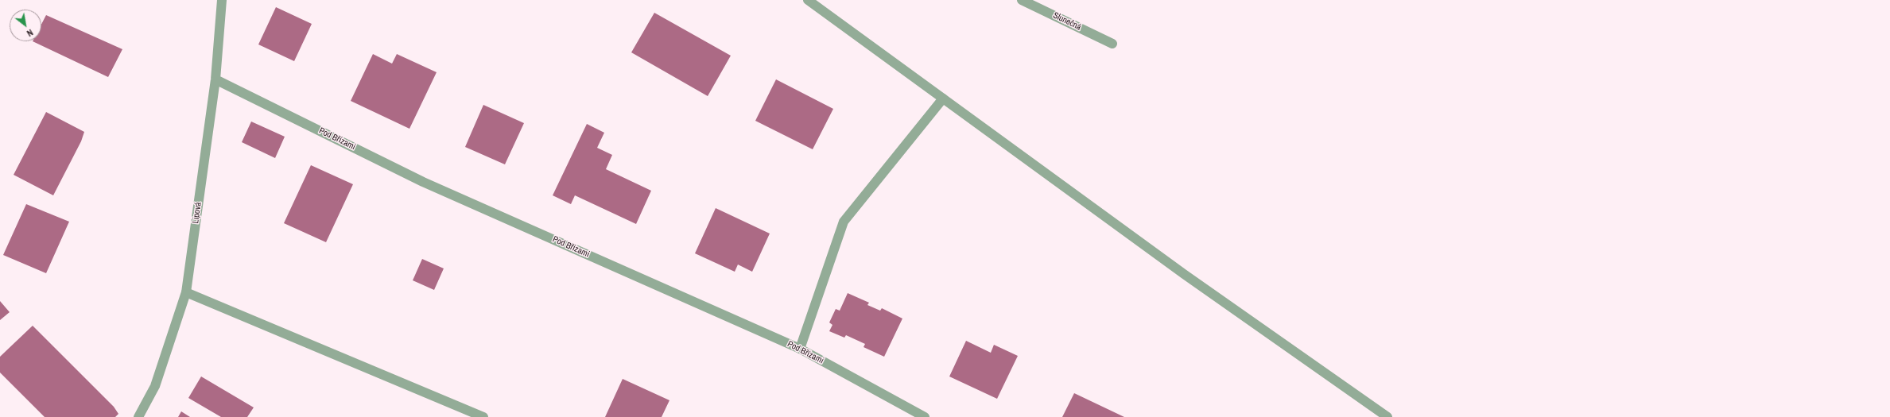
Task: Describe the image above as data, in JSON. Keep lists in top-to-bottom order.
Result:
{
  "streets": {
    "street": ["Slunečná", "Pod Břízami", "Lipová"]
  },
  "crossings": [
    ["Pod Břízami", "Lipová"]
  ],
  "north": "bottom right"
}
